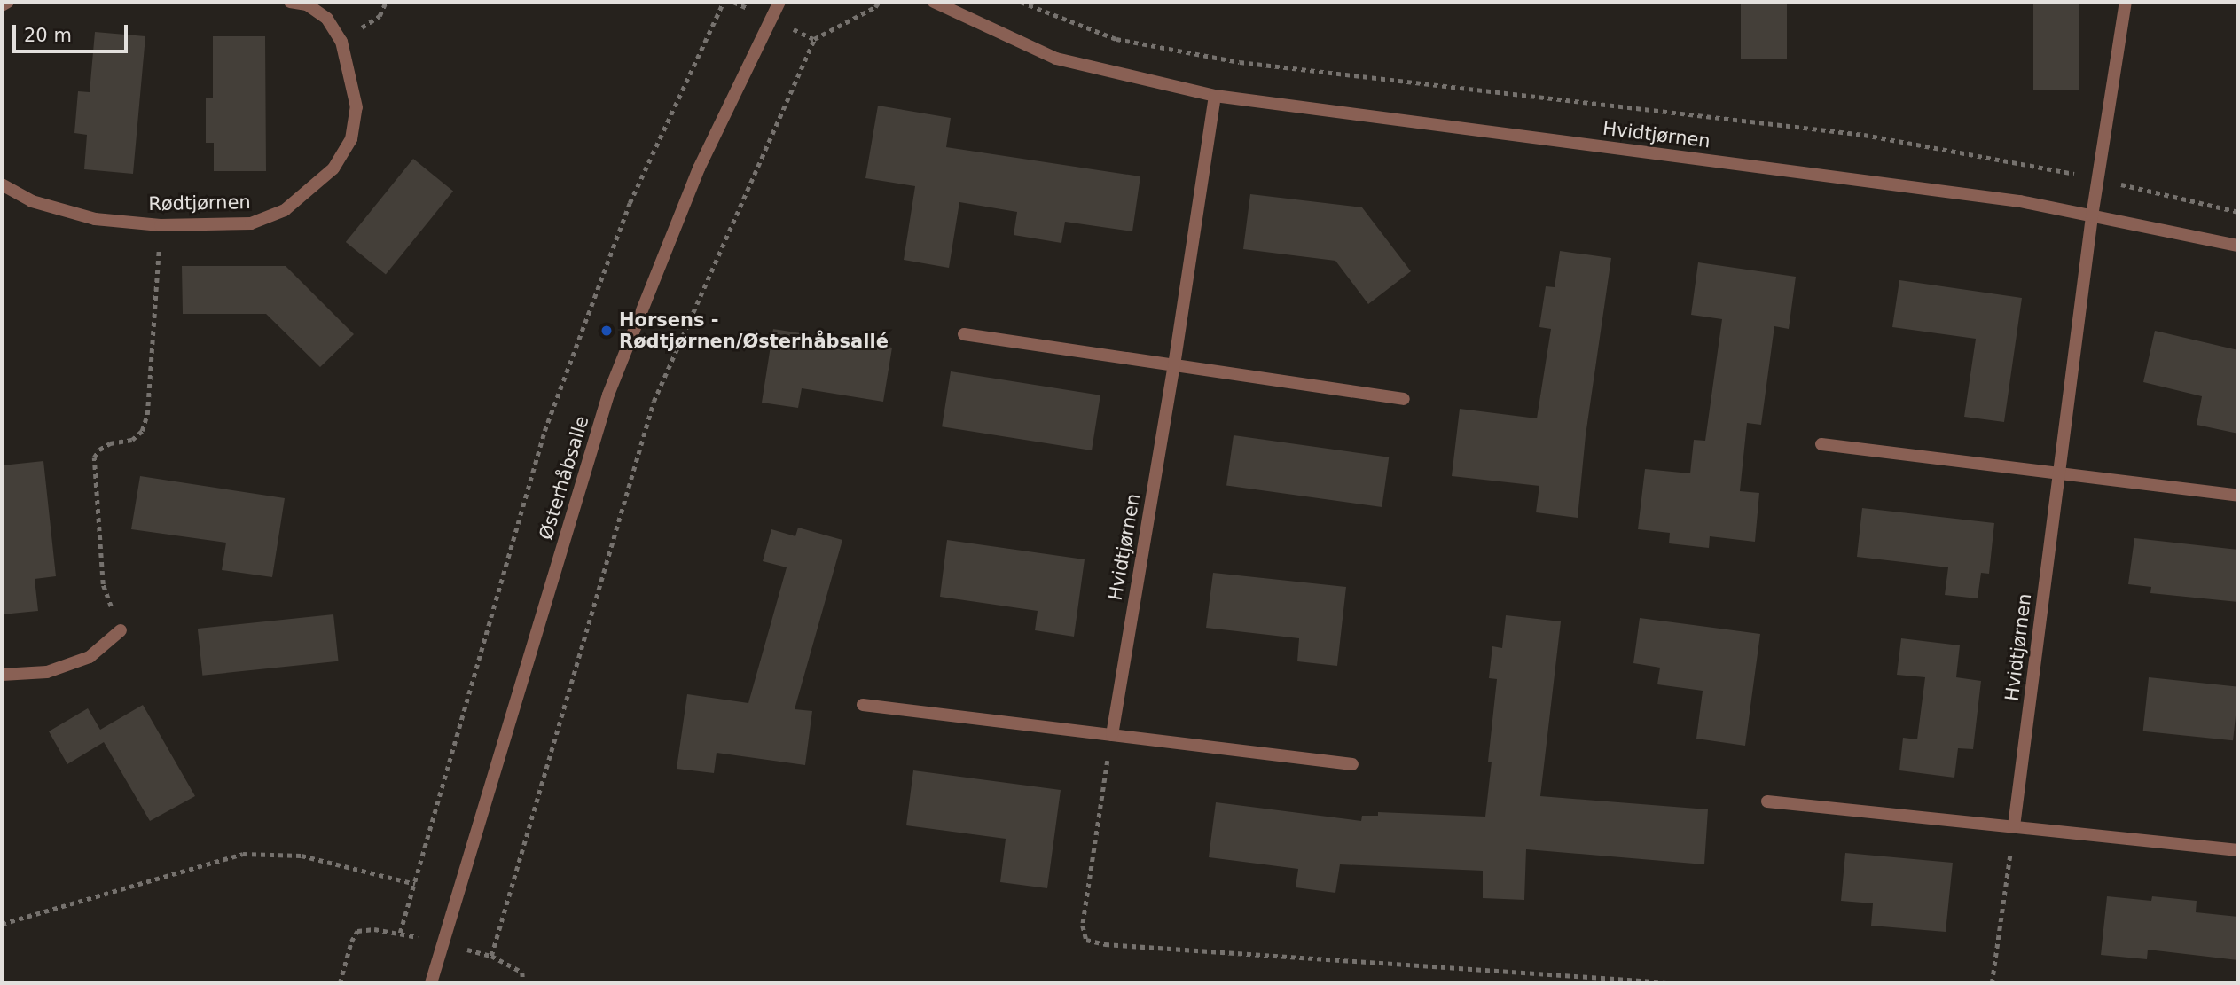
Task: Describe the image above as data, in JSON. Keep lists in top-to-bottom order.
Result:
{
  "streets": {
    "street": ["Hvidtjørnen", "Rødtjørnen", "Østerhåbsalle"]
  },
  "places": ["Horsens - Rødtjørnen/Østerhåbsallé"],
  "scale_bar": "20 m"
}
